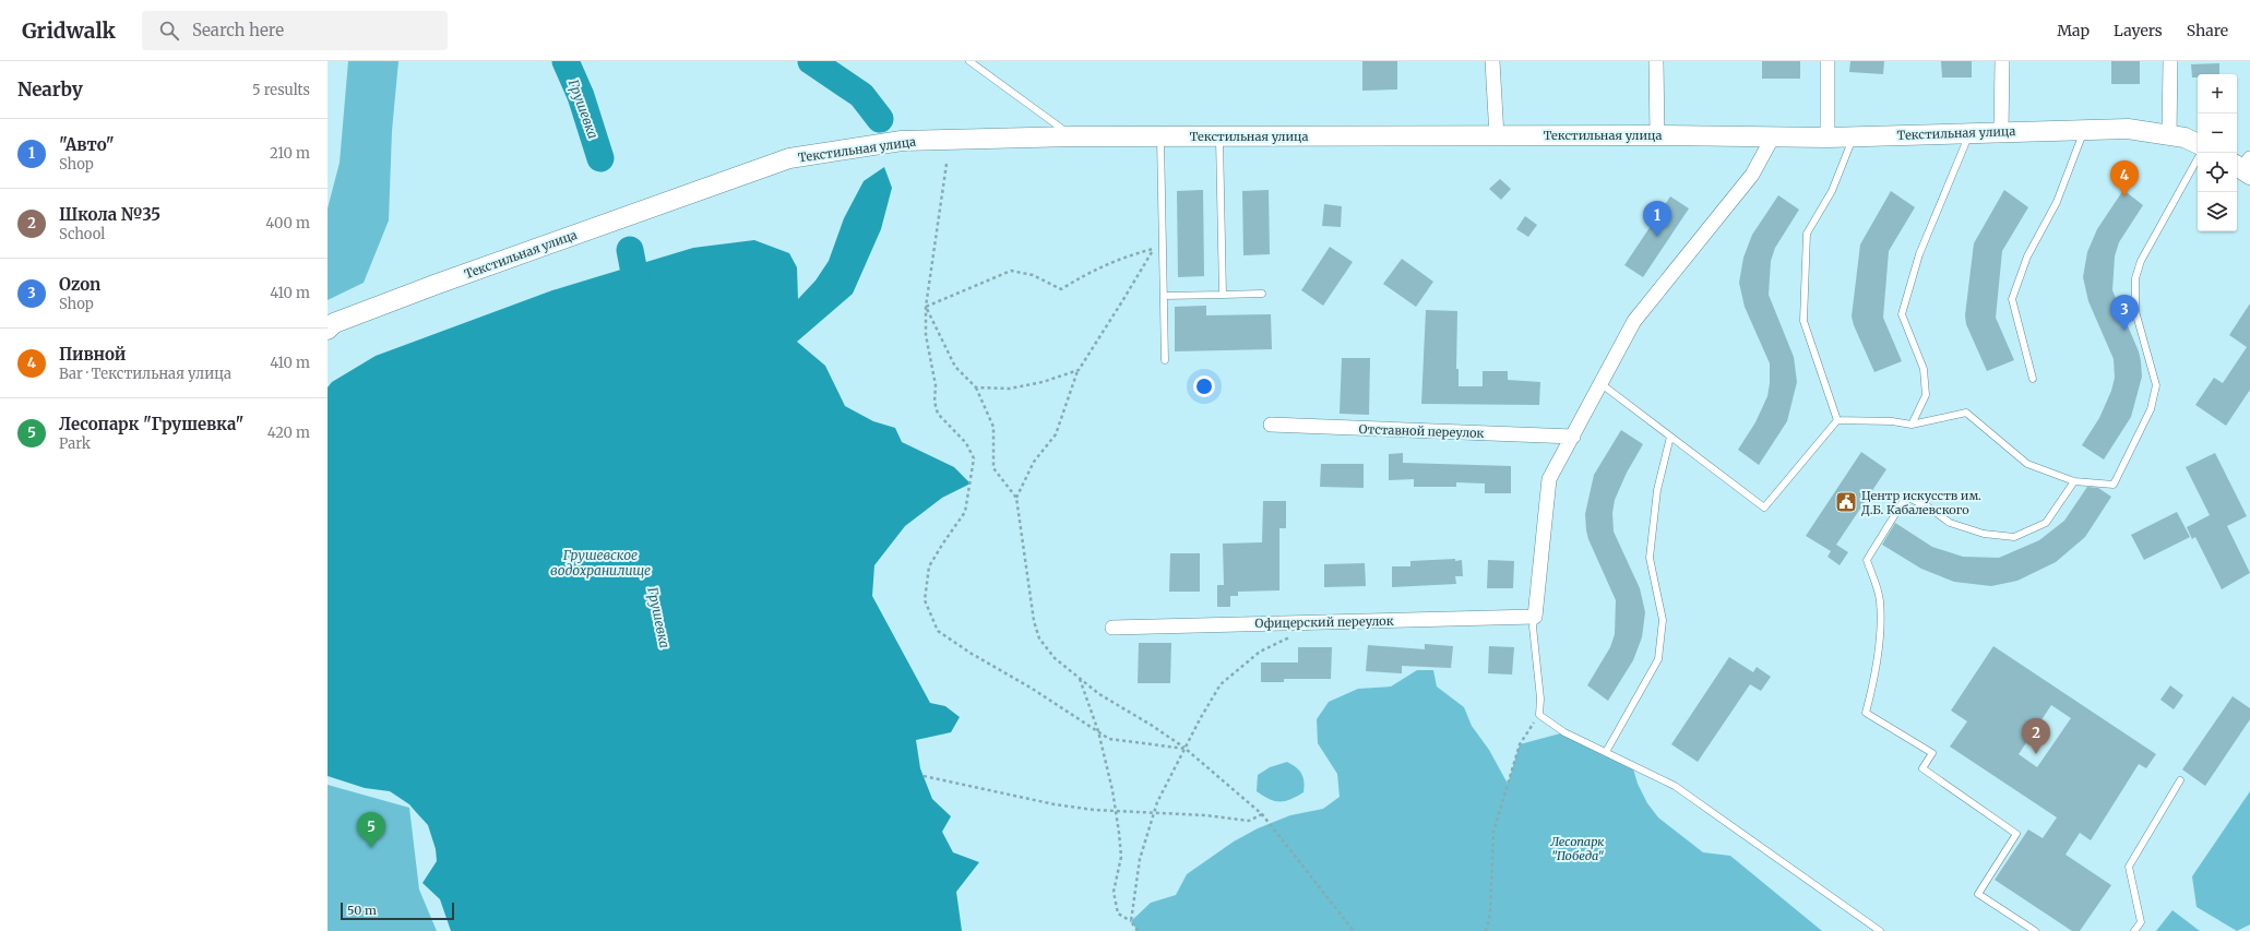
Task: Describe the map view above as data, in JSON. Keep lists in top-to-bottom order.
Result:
{
  "streets": {
    "main road": ["Текстильная улица"],
    "street": ["Отставной переулок", "Офицерский переулок"]
  },
  "water": ["Грушевка", "Грушевское водохранилище"],
  "parks": ["Лесопарк \"Победа\""],
  "places": {
    "public building": ["Центр искусств им. Д.Б. Кабалевского"]
  },
  "scale_bar": "50 m",
  "page": {
    "header": "Gridwalk",
    "search": "Search here",
    "nav": ["Map", "Layers", "Share"],
    "heading": ["Nearby", "5 results"],
    "map_buttons": ["+", "−"],
    "list": [
      {
        "mark": "1",
        "name": "\"Авто\"",
        "note": "Shop",
        "value": "210 m"
      },
      {
        "mark": "2",
        "name": "Школа №35",
        "note": "School",
        "value": "400 m"
      },
      {
        "mark": "3",
        "name": "Ozon",
        "note": "Shop",
        "value": "410 m"
      },
      {
        "mark": "4",
        "name": "Пивной",
        "note": "Bar · Текстильная улица",
        "value": "410 m"
      },
      {
        "mark": "5",
        "name": "Лесопарк \"Грушевка\"",
        "note": "Park",
        "value": "420 m"
      }
    ],
    "pins": [
      "4",
      "1",
      "3",
      "2",
      "5"
    ],
    "scale": "50 m"
  }
}
